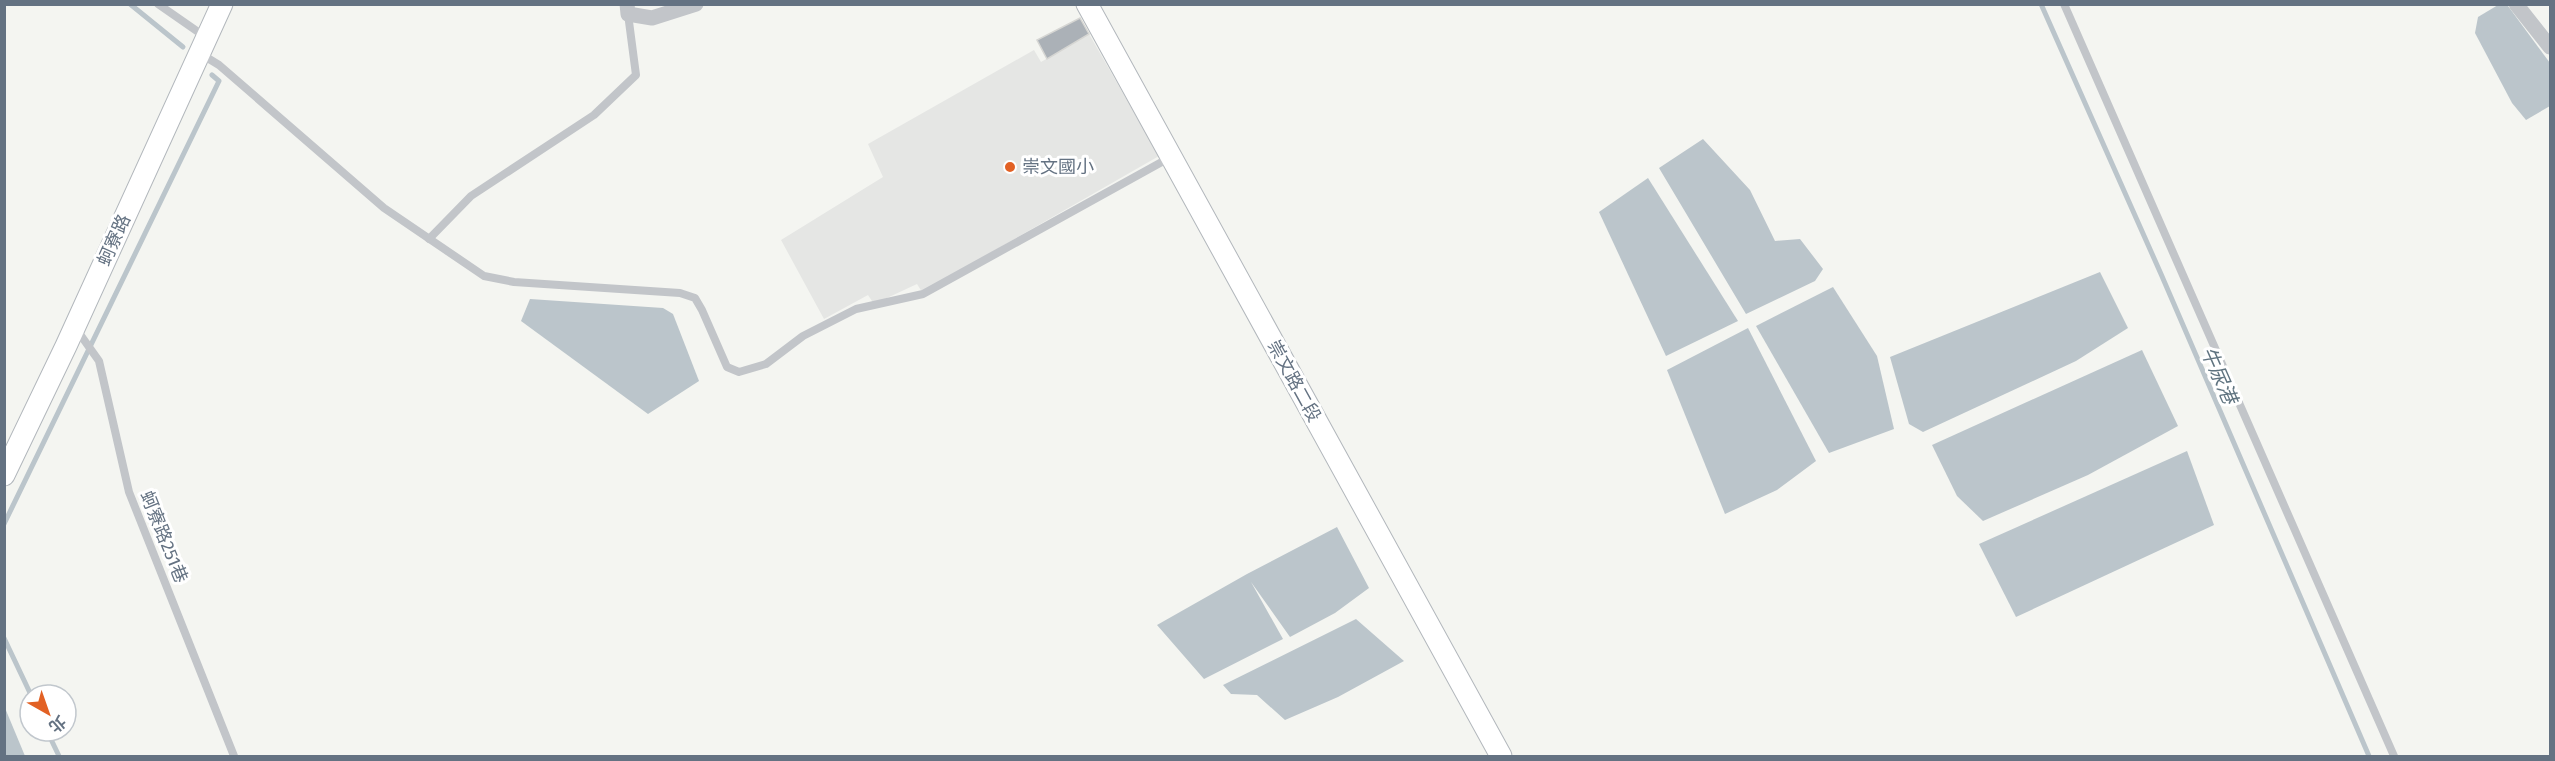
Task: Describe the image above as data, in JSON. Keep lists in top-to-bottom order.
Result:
{
  "streets": {
    "street": ["蚵寮路", "崇文路二段"],
    "lane": ["蚵寮路251巷"]
  },
  "crossings": [
    ["蚵寮路", "蚵寮路251巷"]
  ],
  "water": ["牛尿港"],
  "places": ["崇文國小"],
  "north": "bottom right"
}
